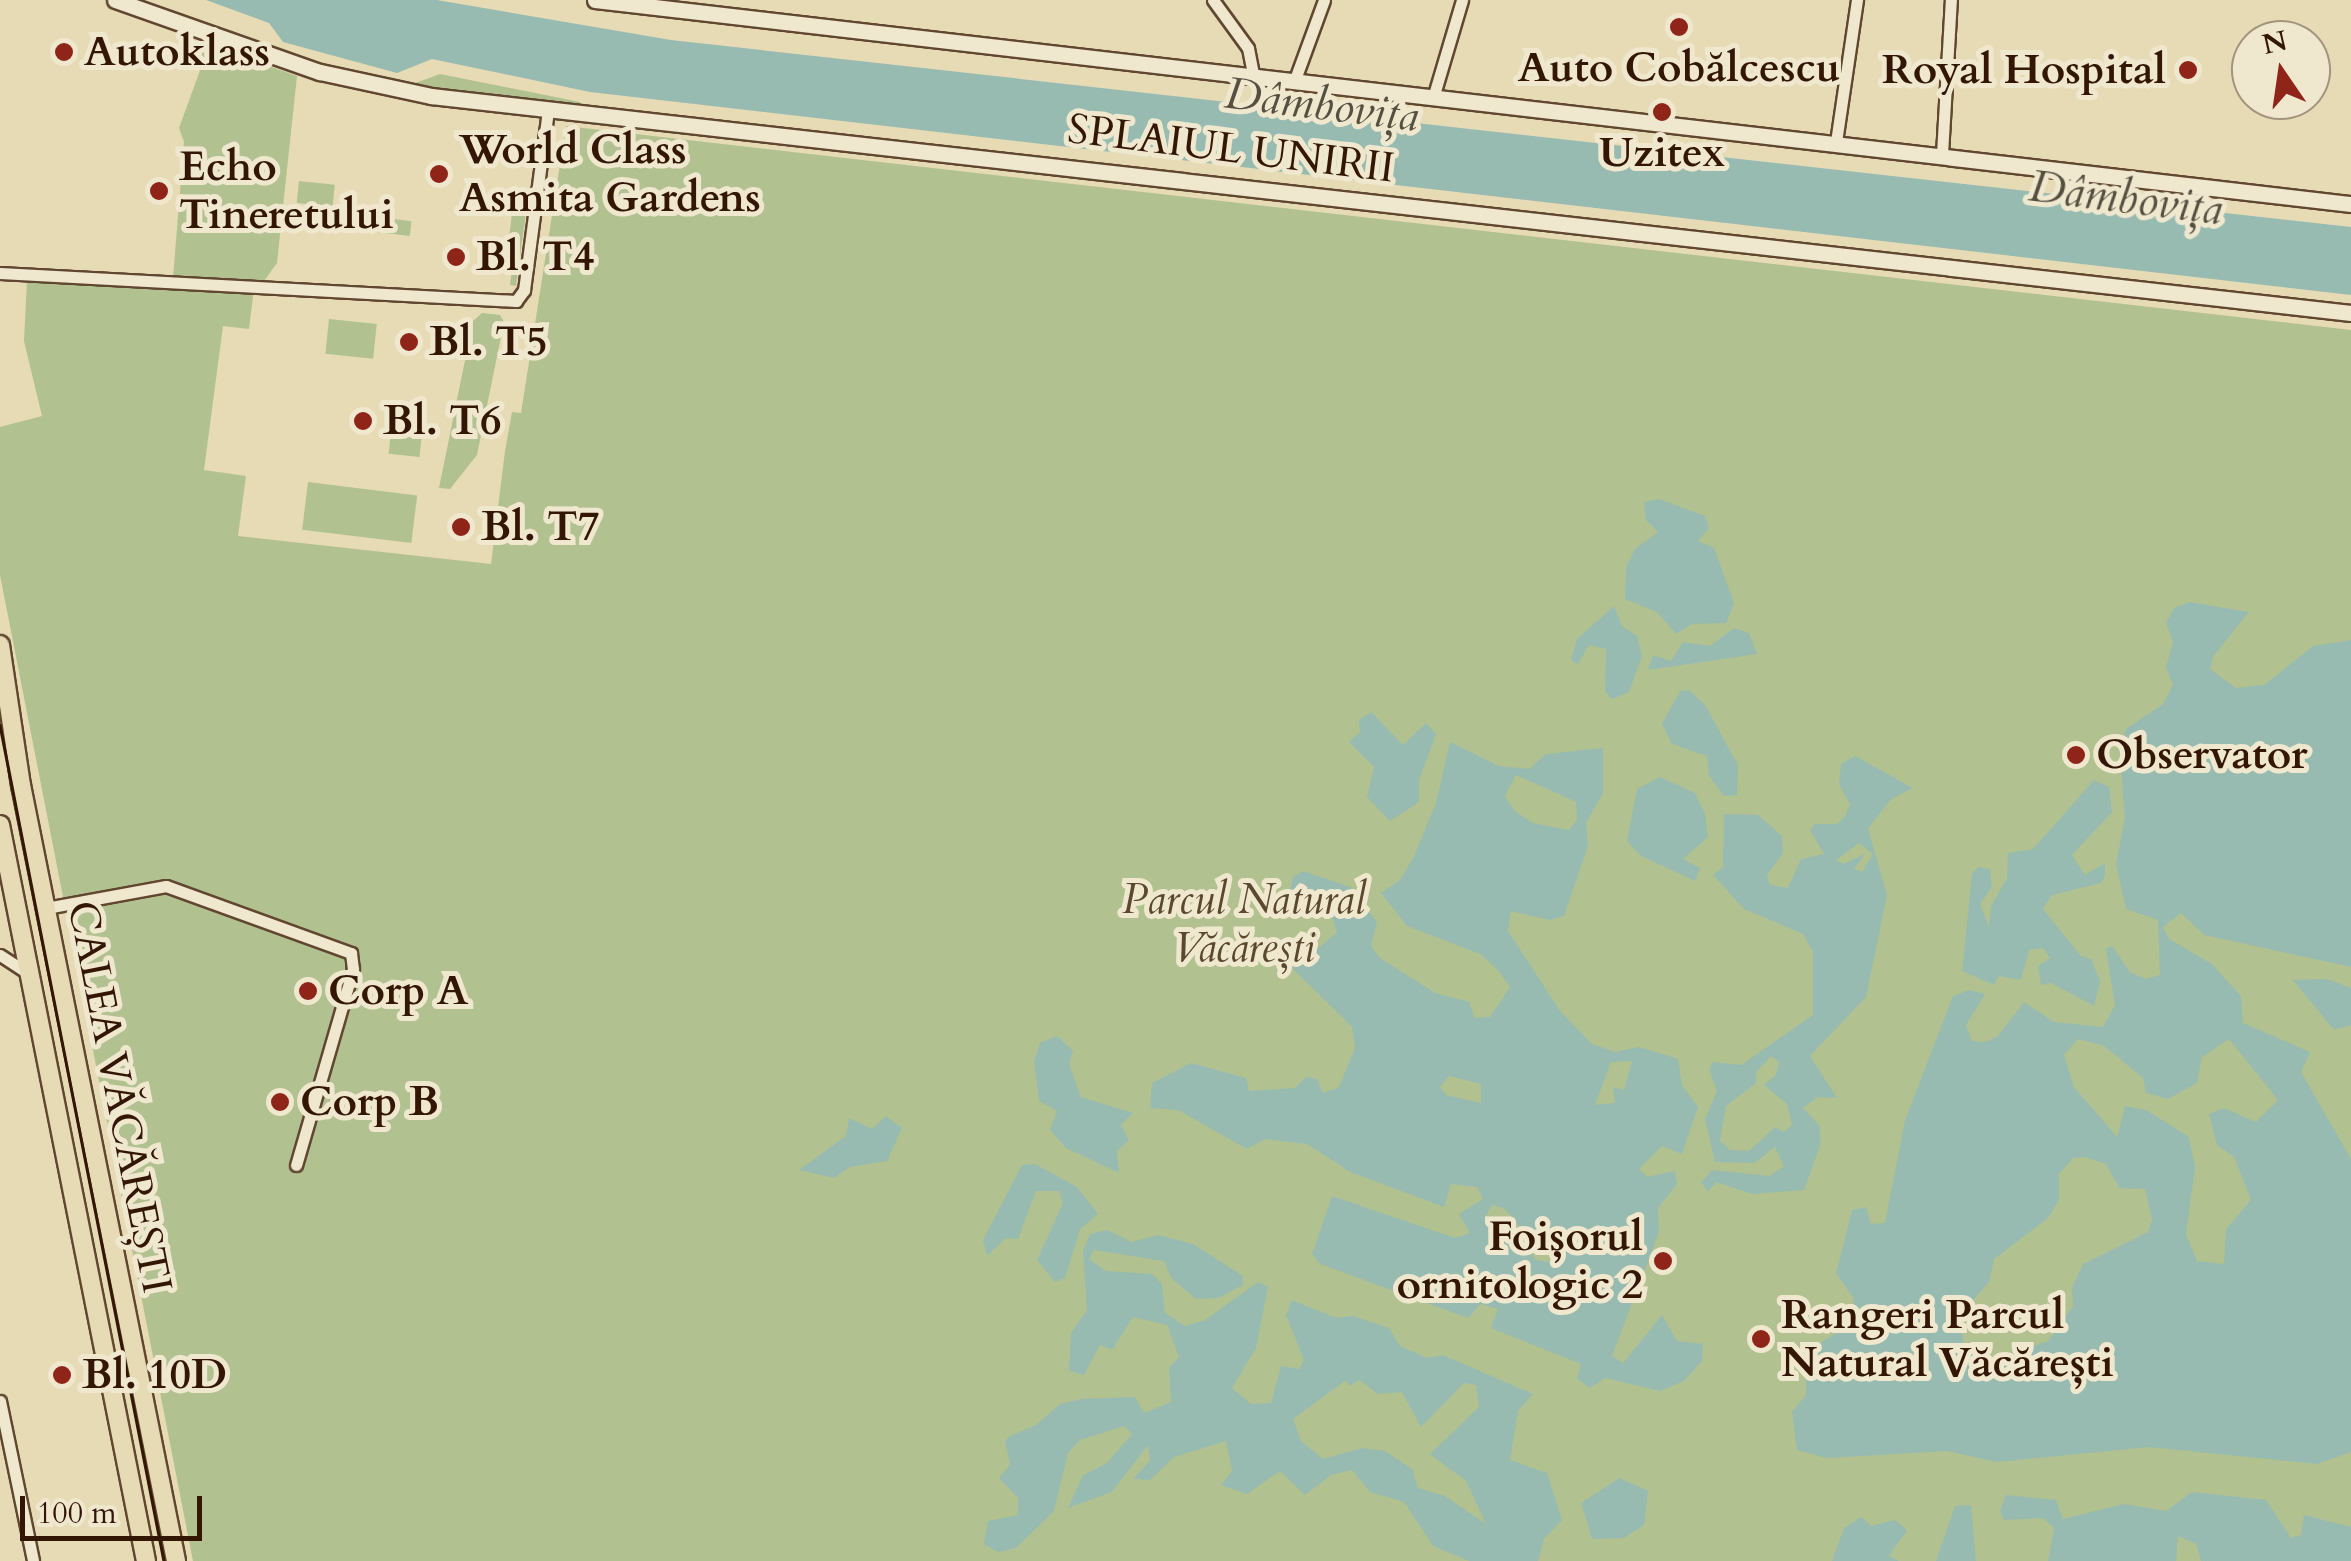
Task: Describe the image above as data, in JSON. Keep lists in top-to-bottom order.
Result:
{
  "streets": {
    "main road": ["SPLAIUL UNIRII", "CALEA VĂCĂREȘTI"]
  },
  "water": ["Dâmbovița"],
  "parks": ["Parcul Natural Văcărești"],
  "places": [
    "Auto Cobălcescu",
    "Autoklass",
    "Royal Hospital",
    "Uzitex",
    "World Class Asmita Gardens",
    "Echo Tineretului",
    "Bl. T4",
    "Bl. T5",
    "Bl. T6",
    "Bl. T7",
    "Observator",
    "Corp A",
    "Corp B",
    "Foișorul ornitologic 2",
    "Rangeri Parcul Natural Văcărești",
    "Bl. 10D"
  ],
  "scale_bar": "100 m",
  "north": "top"
}
